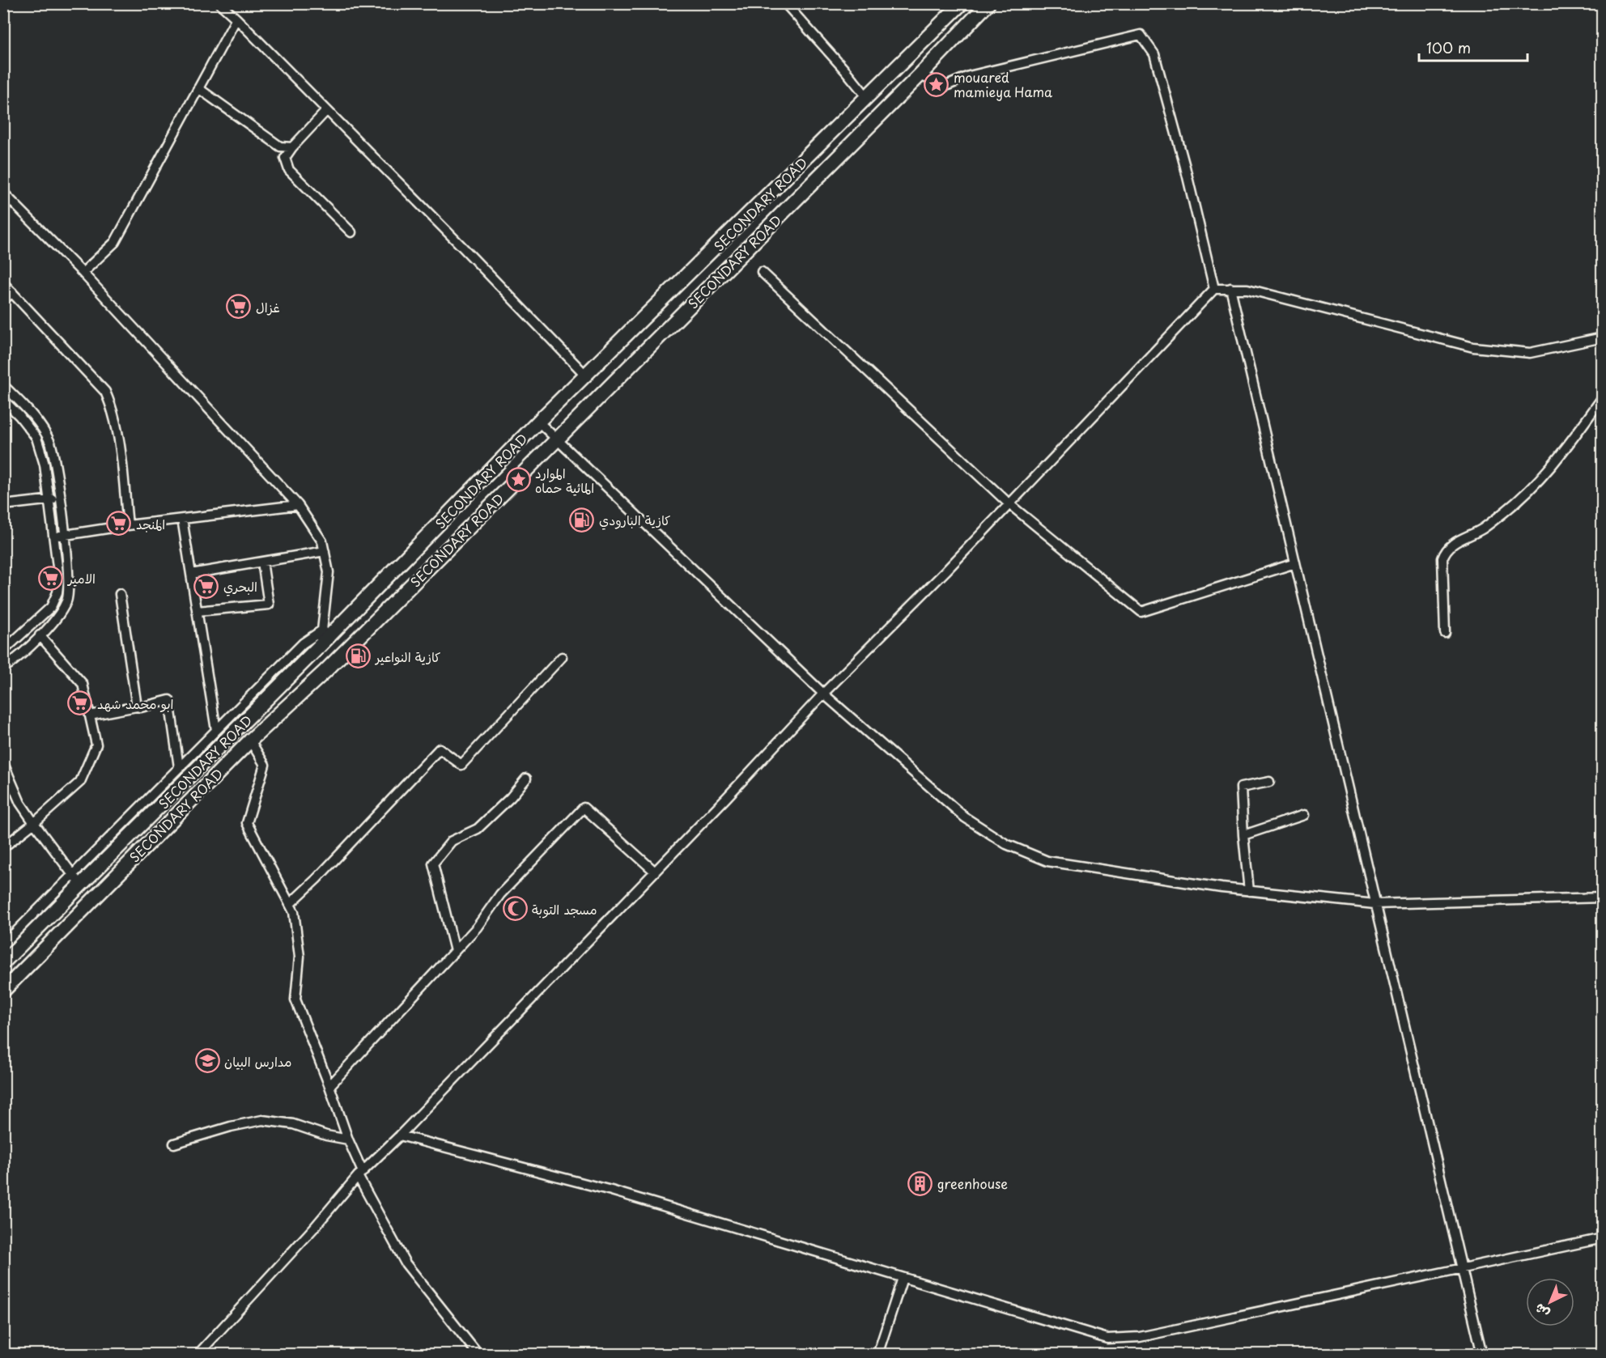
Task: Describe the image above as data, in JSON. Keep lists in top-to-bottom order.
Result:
{
  "streets": {
    "main road": ["SECONDARY ROAD"]
  },
  "places": {
    "place": ["mouared mamieya Hama", "الموارد المائية حماه"],
    "supermarket": [
      "غزال",
      "المنجد",
      "الامير",
      "البحري",
      "ابو محمد شهد"
    ],
    "fuel station": ["كازية البارودي", "كازية النواعير"],
    "mosque": ["مسجد التوبة"],
    "school or university": ["مدارس البيان"],
    "building": ["greenhouse"]
  },
  "scale_bar": "100 m",
  "north": "bottom left"
}
